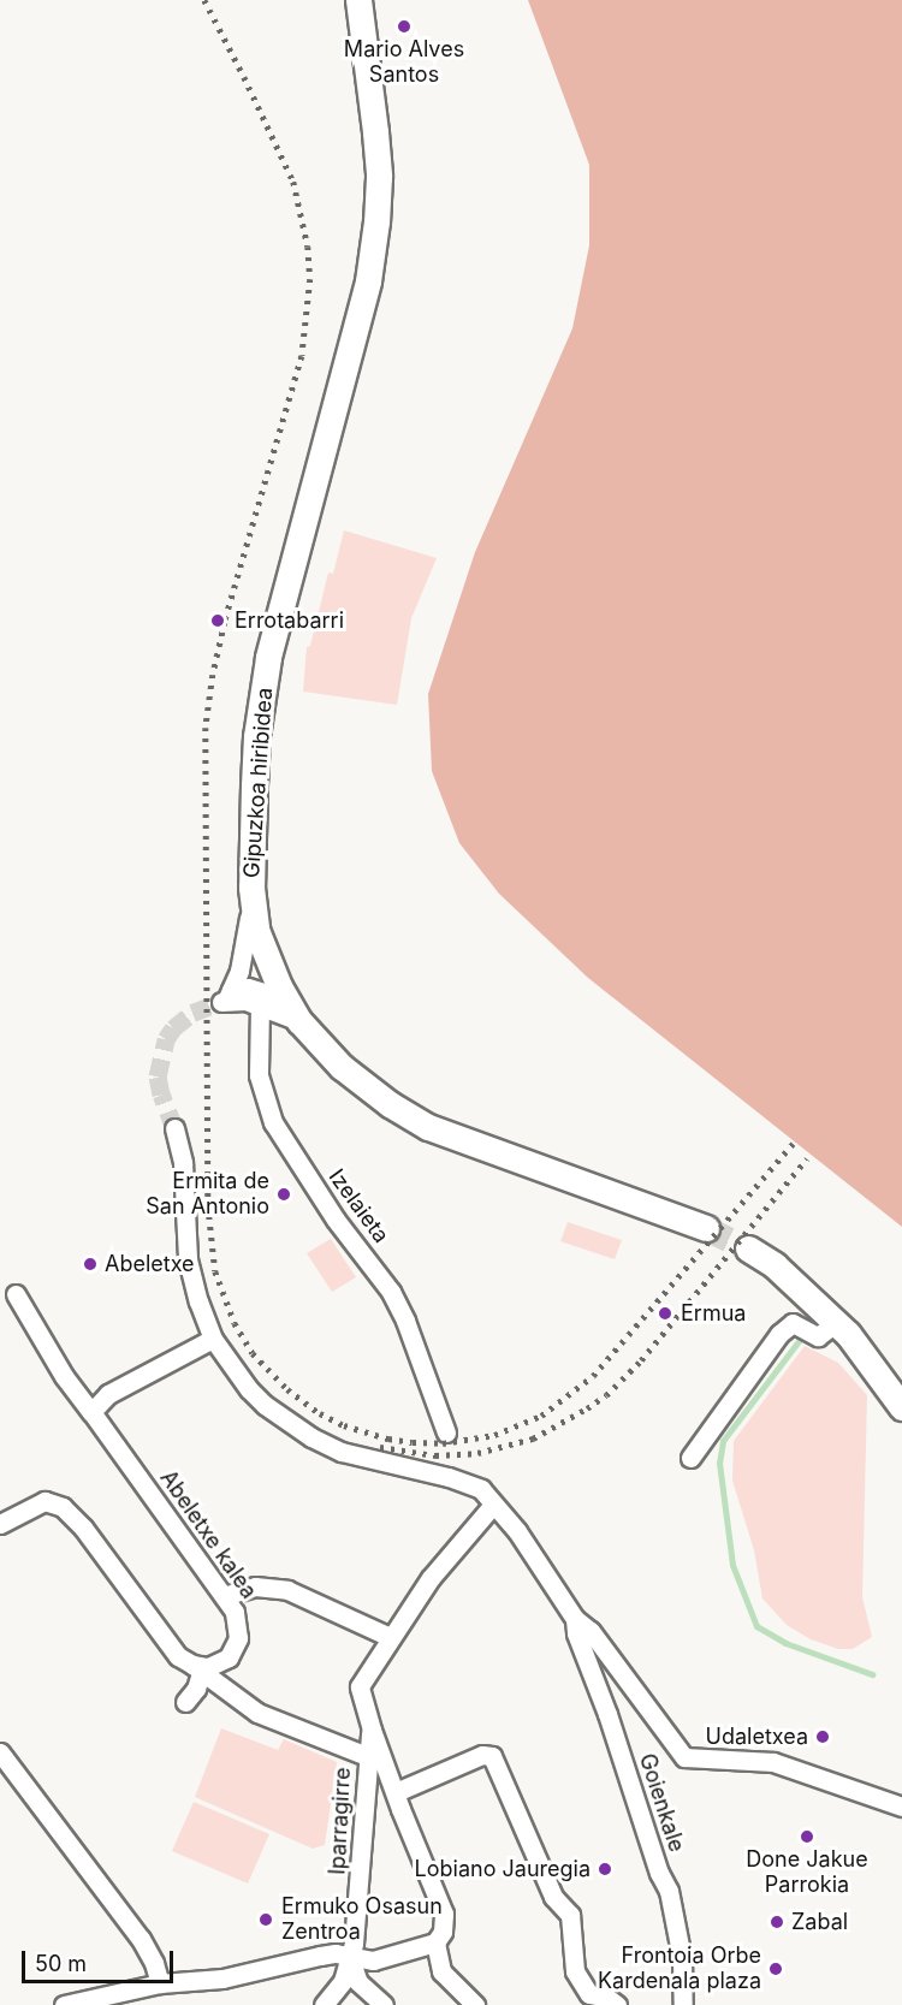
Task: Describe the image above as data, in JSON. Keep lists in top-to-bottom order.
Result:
{
  "streets": {
    "street": [
      "Gipuzkoa hiribidea",
      "Izelaieta",
      "Abeletxe kalea",
      "Goienkale",
      "Iparragirre"
    ]
  },
  "places": [
    "Mario Alves Santos",
    "Errotabarri",
    "Ermita de San Antonio",
    "Abeletxe",
    "Ermua",
    "Udaletxea",
    "Done Jakue Parrokia",
    "Lobiano Jauregia",
    "Ermuko Osasun Zentroa",
    "Zabal",
    "Frontoia Orbe Kardenala plaza"
  ],
  "scale_bar": "50 m"
}
